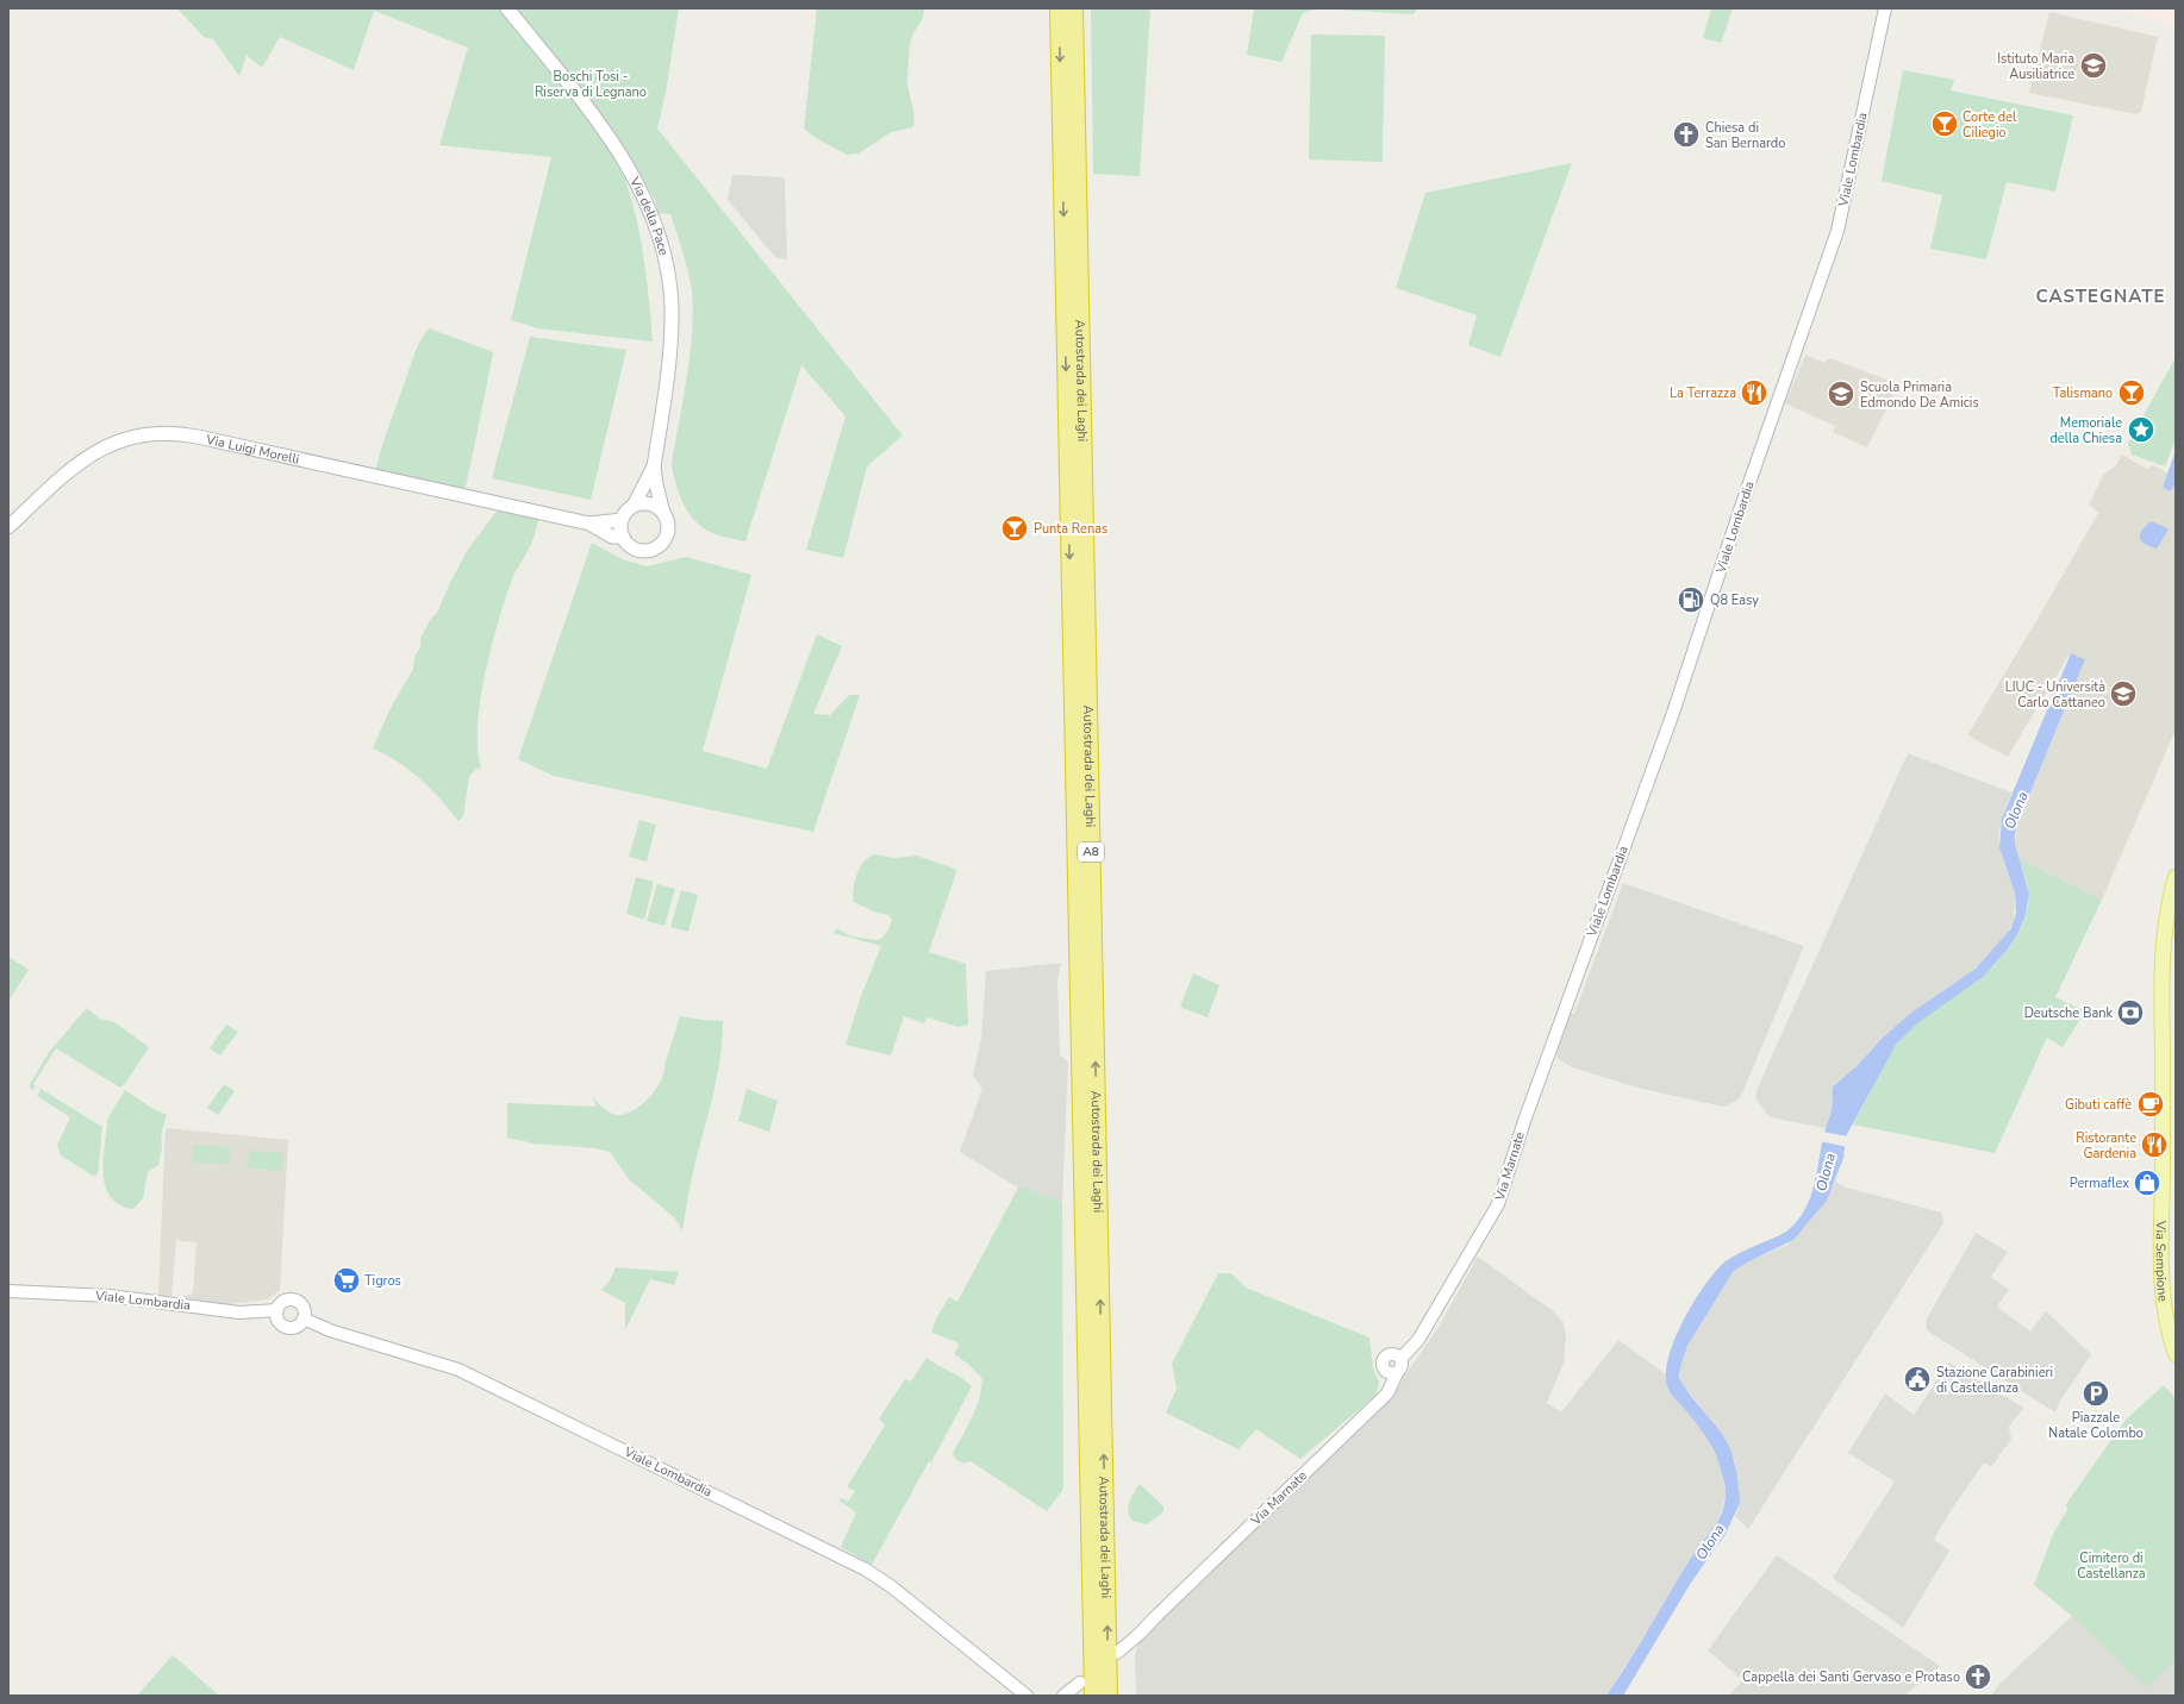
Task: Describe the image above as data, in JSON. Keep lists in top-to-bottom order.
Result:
{
  "streets": {
    "highway": ["Autostrada dei Laghi", "A8"],
    "main road": ["Via della Pace", "Via Luigi Morelli", "Via Sempione"],
    "street": ["Viale Lombardia", "Via Marnate"]
  },
  "crossings": [
    ["Viale Lombardia", "Via Marnate"]
  ],
  "districts": ["CASTEGNATE"],
  "water": ["Olona"],
  "parks": ["Boschi Tosi - Riserva di Legnano", "Cimitero di Castellanza"],
  "places": {
    "school or university": ["Istituto Maria Ausiliatrice", "Scuola Primaria Edmondo De Amicis", "LIUC - Università Carlo Cattaneo"],
    "bar": ["Corte del Ciliegio", "Talismano", "Punta Renas"],
    "church": ["Chiesa di San Bernardo", "Cappella dei Santi Gervaso e Protaso"],
    "restaurant": ["La Terrazza", "Ristorante Gardenia"],
    "place": ["Memoriale della Chiesa"],
    "fuel station": ["Q8 Easy"],
    "bank": ["Deutsche Bank"],
    "cafe": ["Gibuti caffè"],
    "shop": ["Permaflex"],
    "supermarket": ["Tigros"],
    "public building": ["Stazione Carabinieri di Castellanza"],
    "parking": ["Piazzale Natale Colombo"]
  }
}
